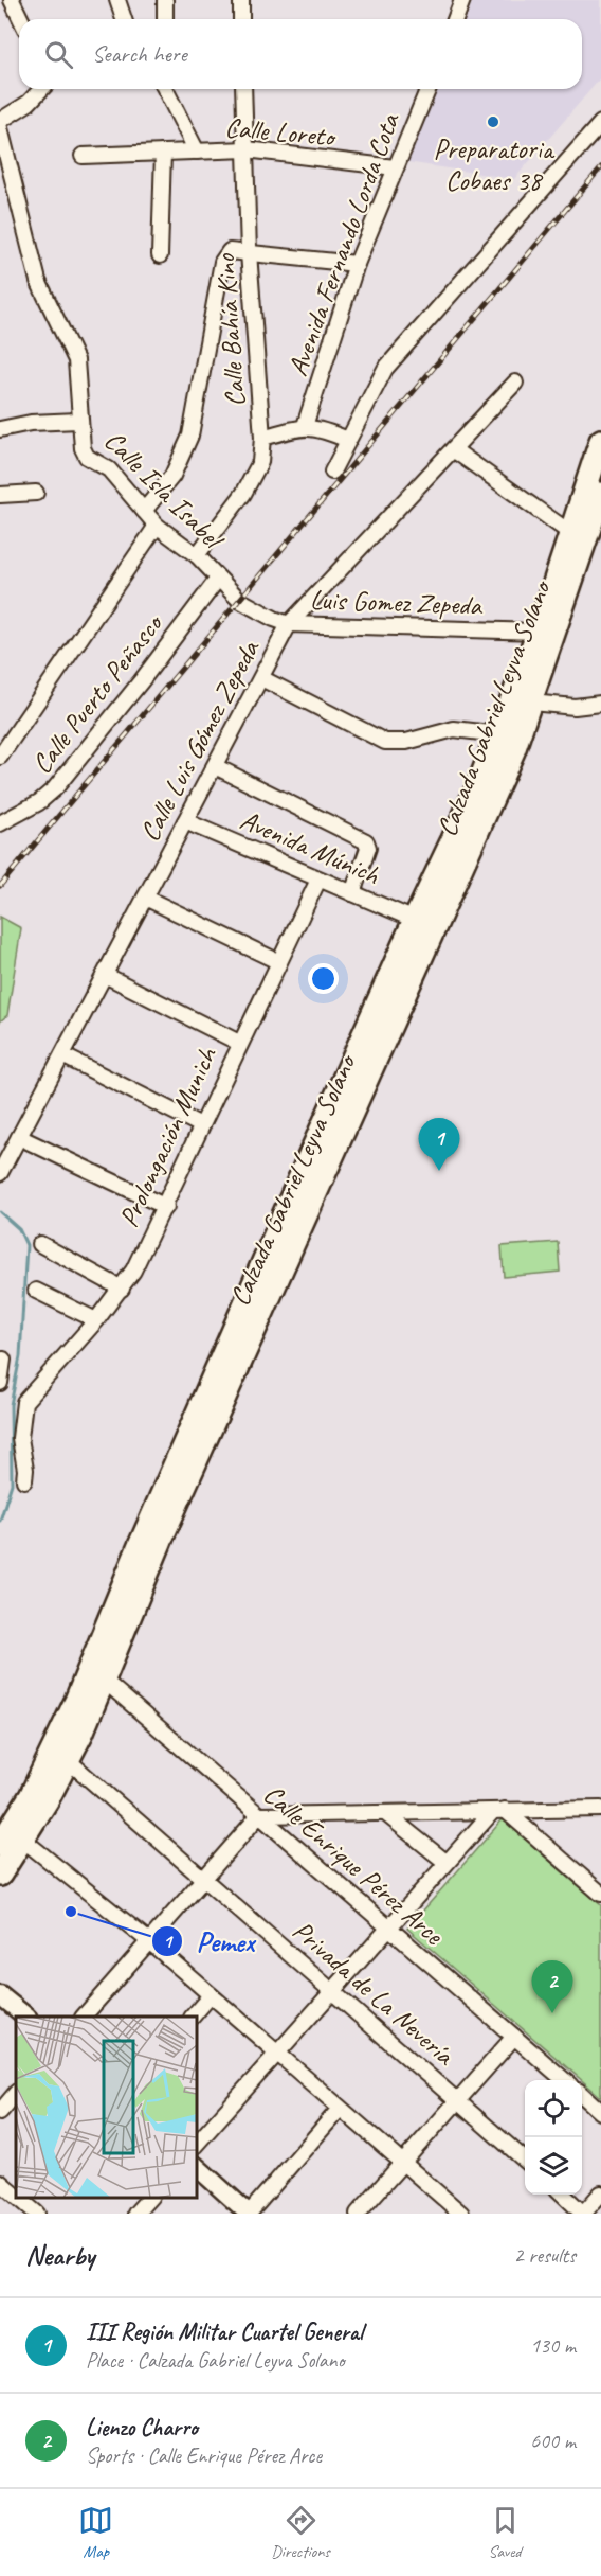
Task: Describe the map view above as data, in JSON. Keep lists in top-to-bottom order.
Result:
{
  "streets": {
    "main road": ["Calzada Gabriel Leyva Solano"],
    "street": [
      "Calle Loreto",
      "Avenida Fernando Lorda Cota",
      "Calle Bahía Kino",
      "Calle Isla Isabel",
      "Luis Gomez Zepeda",
      "Calle Puerto Peñasco",
      "Calle Luis Gómez Zepeda",
      "Avenida Múnich",
      "Prolongación Munich",
      "Calle Enrique Pérez Arce",
      "Privada de La Nevería"
    ]
  },
  "crossings": [
    ["Calle Loreto", "Avenida Fernando Lorda Cota"],
    ["Calle Loreto", "Calle Bahía Kino"],
    ["Calle Bahía Kino", "Calle Isla Isabel"],
    ["Calle Isla Isabel", "Luis Gomez Zepeda"],
    ["Calle Isla Isabel", "Calle Puerto Peñasco"],
    ["Calle Isla Isabel", "Calle Luis Gómez Zepeda"],
    ["Luis Gomez Zepeda", "Calzada Gabriel Leyva Solano"],
    ["Luis Gomez Zepeda", "Calle Luis Gómez Zepeda"],
    ["Calzada Gabriel Leyva Solano", "Avenida Múnich"],
    ["Calzada Gabriel Leyva Solano", "Calle Enrique Pérez Arce"],
    ["Calzada Gabriel Leyva Solano", "Privada de La Nevería"],
    ["Calle Luis Gómez Zepeda", "Avenida Múnich"],
    ["Avenida Múnich", "Prolongación Munich"]
  ],
  "places": ["Preparatoria Cobaes 38", "Pemex"],
  "page": {
    "search": "Search here",
    "pins": ["1", "2"],
    "heading": ["Nearby", "2 results"],
    "list": [
      {
        "mark": "1",
        "name": "III Región Militar Cuartel General",
        "note": "Place · Calzada Gabriel Leyva Solano",
        "value": "130 m"
      },
      {
        "mark": "2",
        "name": "Lienzo Charro",
        "note": "Sports · Calle Enrique Pérez Arce",
        "value": "600 m"
      }
    ],
    "nav": ["Map", "Directions", "Saved"]
  }
}
